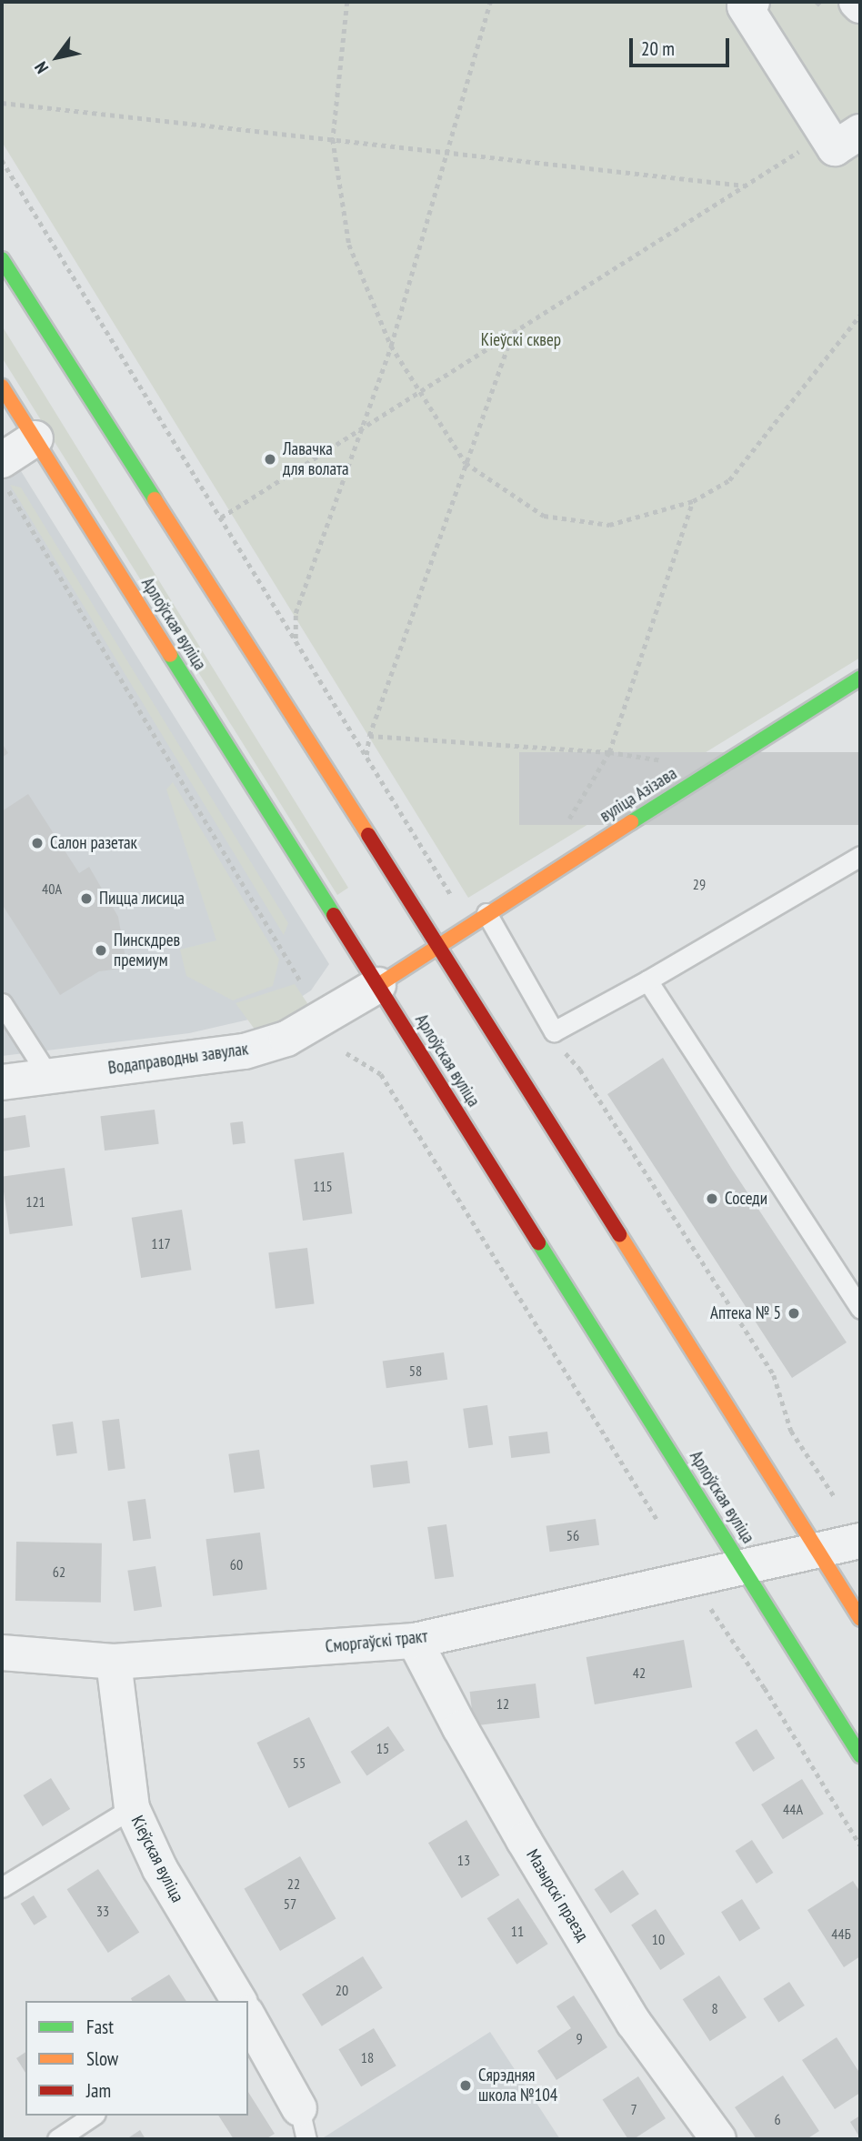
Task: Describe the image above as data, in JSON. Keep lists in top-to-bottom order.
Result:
{
  "streets": {
    "main road": ["Арлоўская вуліца", "вуліца Азізава"],
    "street": [
      "Водаправодны завулак",
      "Сморгаўскі тракт",
      "Кіеўская вуліца",
      "Мазырскі праезд"
    ]
  },
  "crossings": [
    ["Арлоўская вуліца", "вуліца Азізава"],
    ["Арлоўская вуліца", "Водаправодны завулак"],
    ["Арлоўская вуліца", "Сморгаўскі тракт"],
    ["вуліца Азізава", "Водаправодны завулак"],
    ["Сморгаўскі тракт", "Кіеўская вуліца"],
    ["Сморгаўскі тракт", "Мазырскі праезд"]
  ],
  "parks": ["Кіеўскі сквер"],
  "places": [
    "Лавачка для волата",
    "Салон разетак",
    "Пицца лисица",
    "Пинскдрев премиум",
    "Соседи",
    "Аптека № 5",
    "Сярэдняя школа №104"
  ],
  "house_numbers": [
    "29",
    "40А",
    "115",
    "121",
    "117",
    "58",
    "56",
    "60",
    "62",
    "42",
    "12",
    "15",
    "55",
    "44А",
    "13",
    "22",
    "57",
    "33",
    "11",
    "44Б",
    "10",
    "20",
    "8",
    "9",
    "18",
    "7",
    "6"
  ],
  "legend": ["Fast", "Slow", "Jam"],
  "scale_bar": "20 m",
  "north": "bottom left"
}
